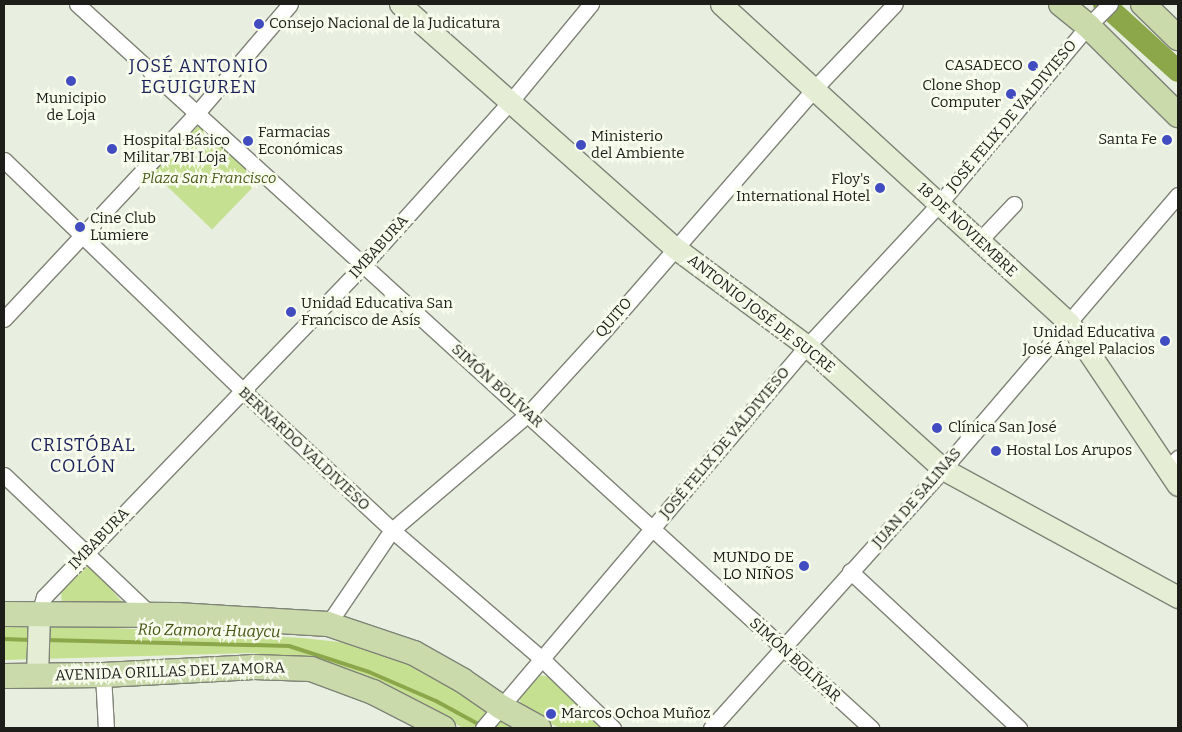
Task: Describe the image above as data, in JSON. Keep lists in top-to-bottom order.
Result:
{
  "streets": {
    "main road": ["AVENIDA ORILLAS DEL ZAMORA"],
    "street": [
      "JOSÉ FELIX DE VALDIVIESO",
      "18 DE NOVIEMBRE",
      "IMBABURA",
      "ANTONIO JOSÉ DE SUCRE",
      "QUITO",
      "SIMÓN BOLÍVAR",
      "BERNARDO VALDIVIESO",
      "JUAN DE SALINAS"
    ]
  },
  "crossings": [
    ["JOSÉ FELIX DE VALDIVIESO", "18 DE NOVIEMBRE"],
    ["JOSÉ FELIX DE VALDIVIESO", "ANTONIO JOSÉ DE SUCRE"],
    ["JOSÉ FELIX DE VALDIVIESO", "SIMÓN BOLÍVAR"],
    ["JOSÉ FELIX DE VALDIVIESO", "BERNARDO VALDIVIESO"],
    ["18 DE NOVIEMBRE", "QUITO"],
    ["18 DE NOVIEMBRE", "JUAN DE SALINAS"],
    ["IMBABURA", "ANTONIO JOSÉ DE SUCRE"],
    ["IMBABURA", "SIMÓN BOLÍVAR"],
    ["IMBABURA", "BERNARDO VALDIVIESO"],
    ["ANTONIO JOSÉ DE SUCRE", "QUITO"],
    ["ANTONIO JOSÉ DE SUCRE", "JUAN DE SALINAS"],
    ["QUITO", "SIMÓN BOLÍVAR"],
    ["QUITO", "BERNARDO VALDIVIESO"],
    ["SIMÓN BOLÍVAR", "JUAN DE SALINAS"]
  ],
  "districts": ["JOSÉ ANTONIO EGUIGUREN", "CRISTÓBAL COLÓN"],
  "water": ["Río Zamora Huaycu"],
  "parks": ["Plaza San Francisco"],
  "places": [
    "Consejo Nacional de la Judicatura",
    "CASADECO",
    "Municipio de Loja",
    "Clone Shop Computer",
    "Santa Fe",
    "Farmacias Económicas",
    "Ministerio del Ambiente",
    "Hospital Básico Militar 7BI Loja",
    "Floy's International Hotel",
    "Cine Club Lumiere",
    "Unidad Educativa San Francisco de Asís",
    "Unidad Educativa José Ángel Palacios",
    "Clínica San José",
    "Hostal Los Arupos",
    "MUNDO DE LO NIÑOS",
    "Marcos Ochoa Muñoz"
  ]
}
